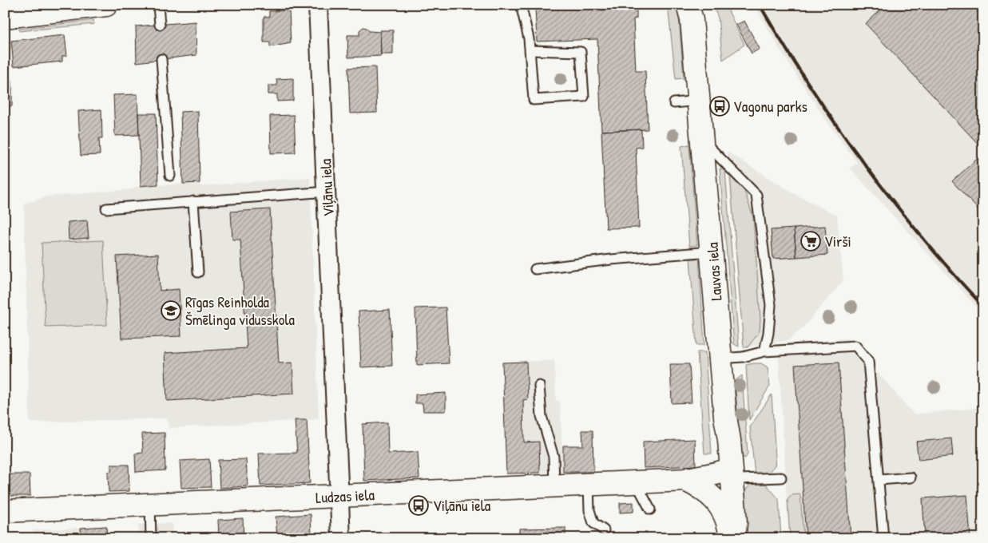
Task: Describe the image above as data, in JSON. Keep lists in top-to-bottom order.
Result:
{
  "streets": {
    "street": ["Viļānu iela", "Lauvas iela", "Ludzas iela"]
  },
  "crossings": [
    ["Viļānu iela", "Ludzas iela"],
    ["Lauvas iela", "Ludzas iela"]
  ],
  "places": {
    "bus stop": ["Vagonu parks", "Viļānu iela"],
    "supermarket": ["Virši"],
    "school or university": ["Rīgas Reinholda Šmēlinga vidusskola"]
  }
}
